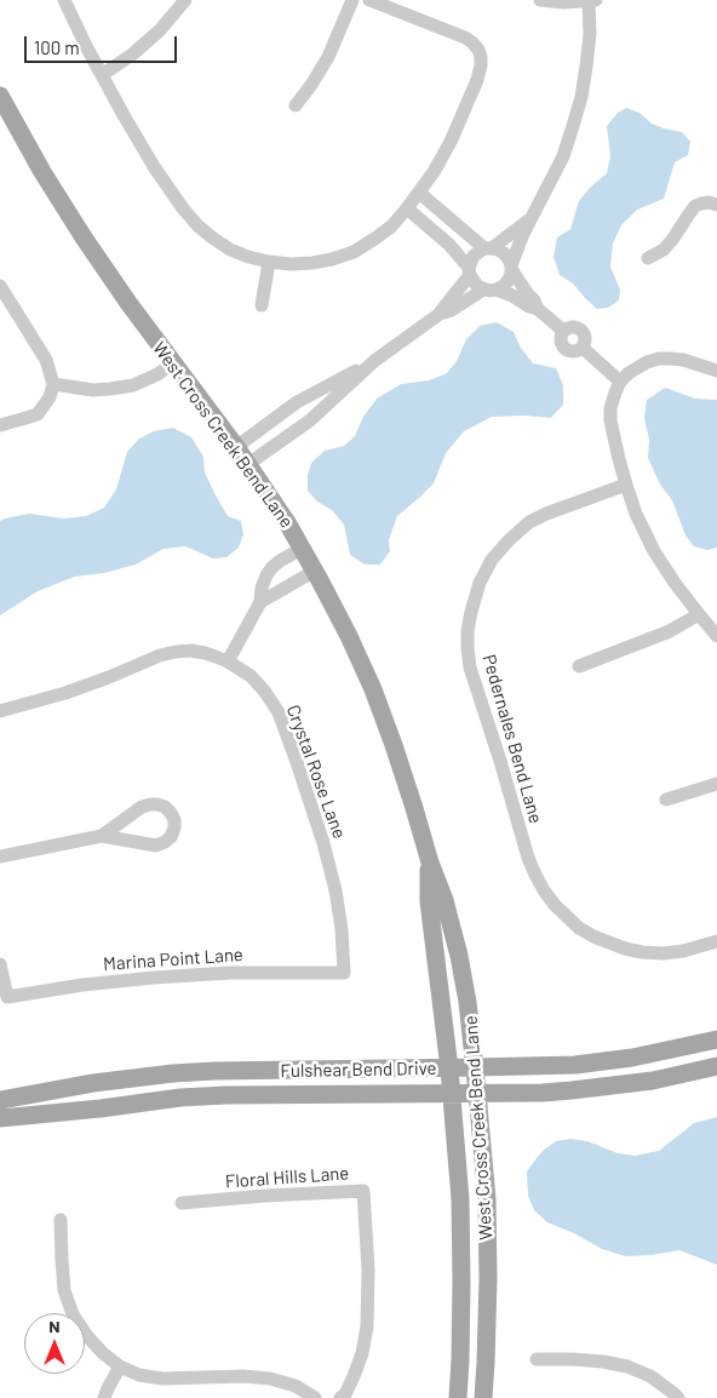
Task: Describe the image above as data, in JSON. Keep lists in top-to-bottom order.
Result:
{
  "streets": {
    "main road": ["West Cross Creek Bend Lane", "Fulshear Bend Drive"],
    "street": [
      "Pedernales Bend Lane",
      "Crystal Rose Lane",
      "Marina Point Lane",
      "Floral Hills Lane"
    ]
  },
  "crossings": [
    ["West Cross Creek Bend Lane", "Fulshear Bend Drive"],
    ["Crystal Rose Lane", "Marina Point Lane"]
  ],
  "scale_bar": "100 m",
  "north": "top"
}
